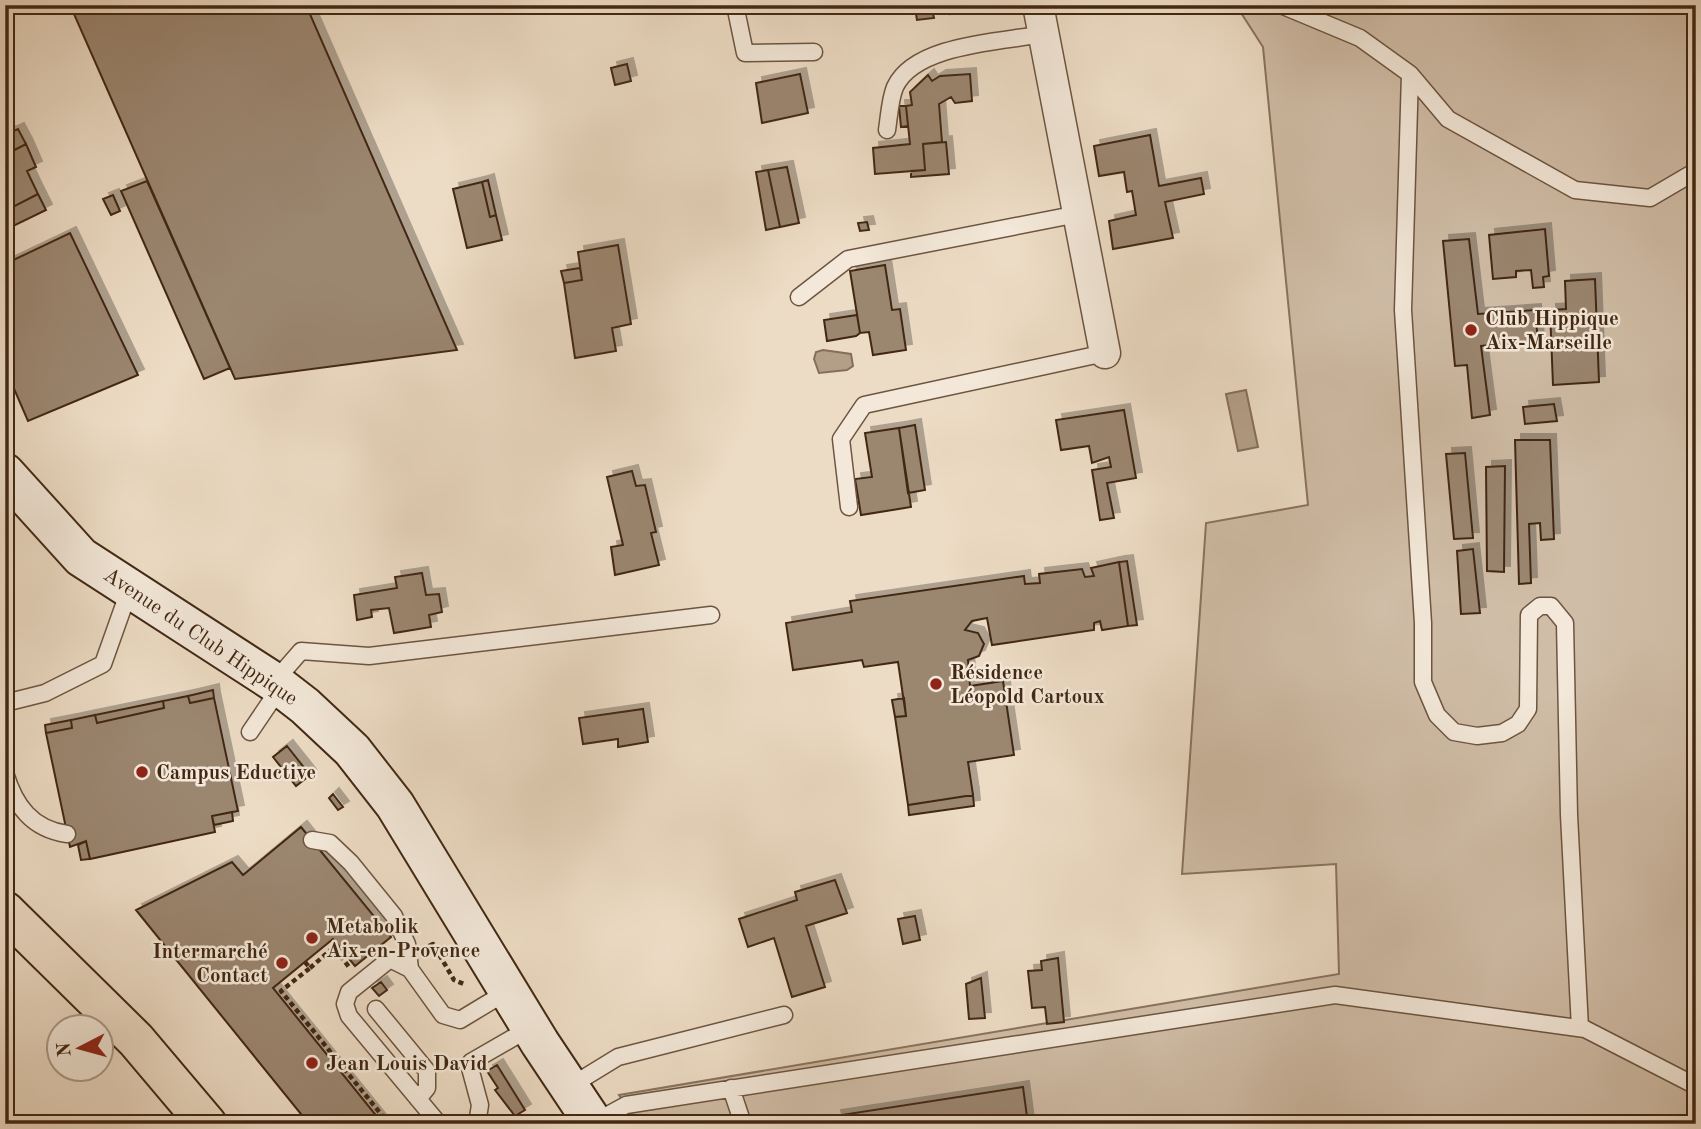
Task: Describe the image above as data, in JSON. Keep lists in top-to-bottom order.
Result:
{
  "streets": {
    "main road": ["Avenue du Club Hippique"]
  },
  "places": [
    "Club Hippique Aix-Marseille",
    "Résidence Léopold Cartoux",
    "Campus Eductive",
    "Metabolik Aix-en-Provence",
    "Intermarché Contact",
    "Jean Louis David"
  ],
  "north": "left"
}
